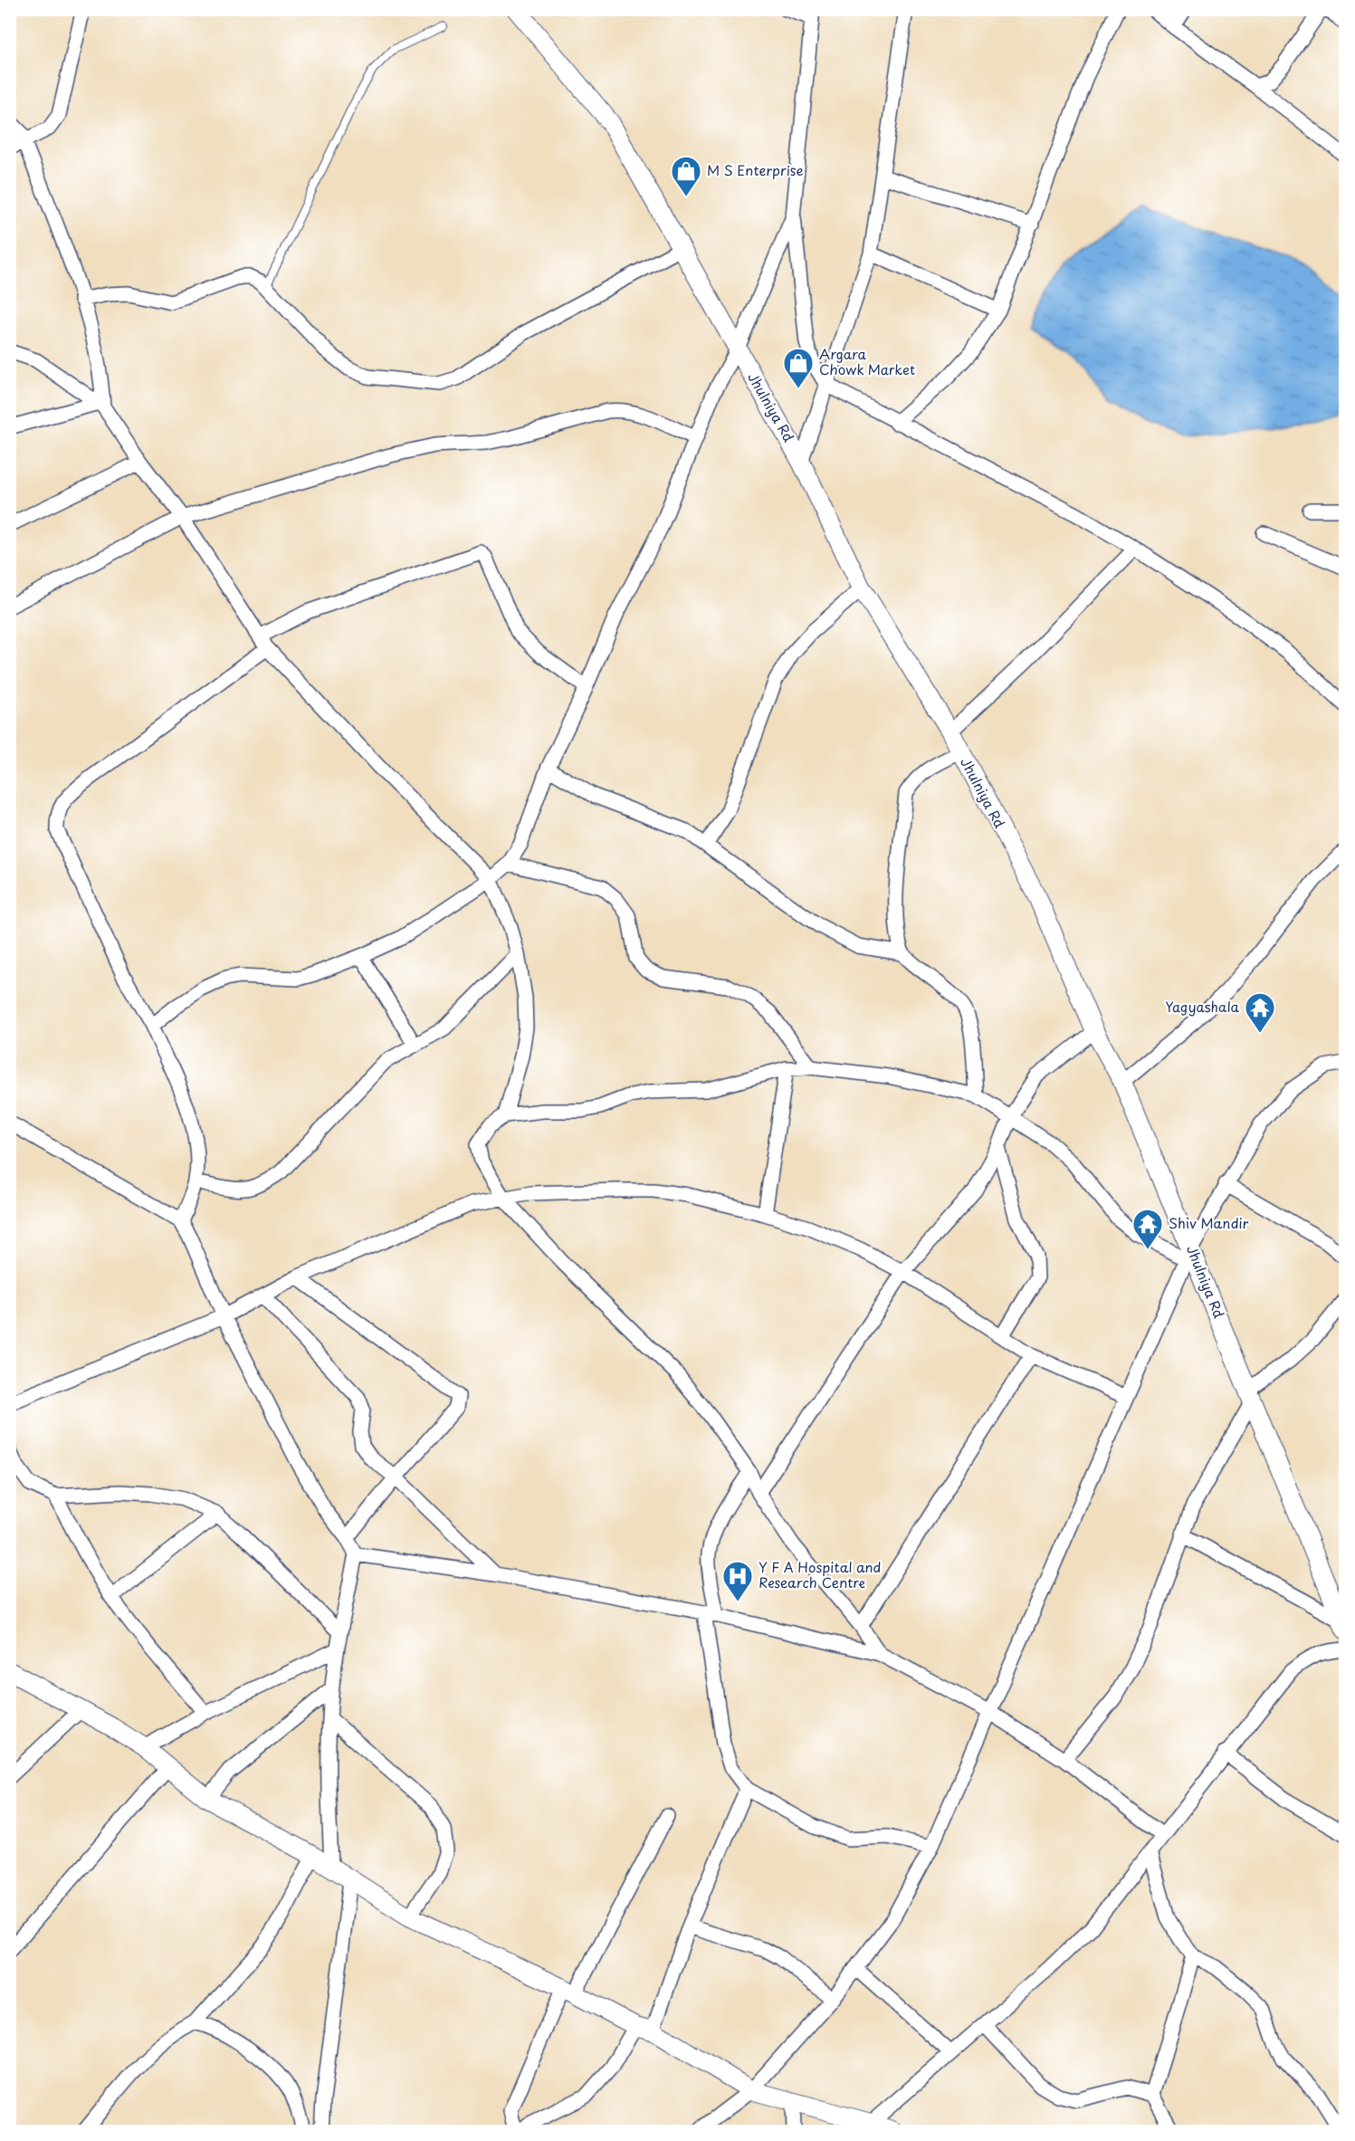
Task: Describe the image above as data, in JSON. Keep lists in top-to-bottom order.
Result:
{
  "streets": {
    "street": ["Jhulniya Rd"]
  },
  "places": {
    "shop": ["M S Enterprise", "Argara Chowk Market"],
    "temple": ["Yagyashala", "Shiv Mandir"],
    "hospital": ["Y F A Hospital and Research Centre"]
  }
}
